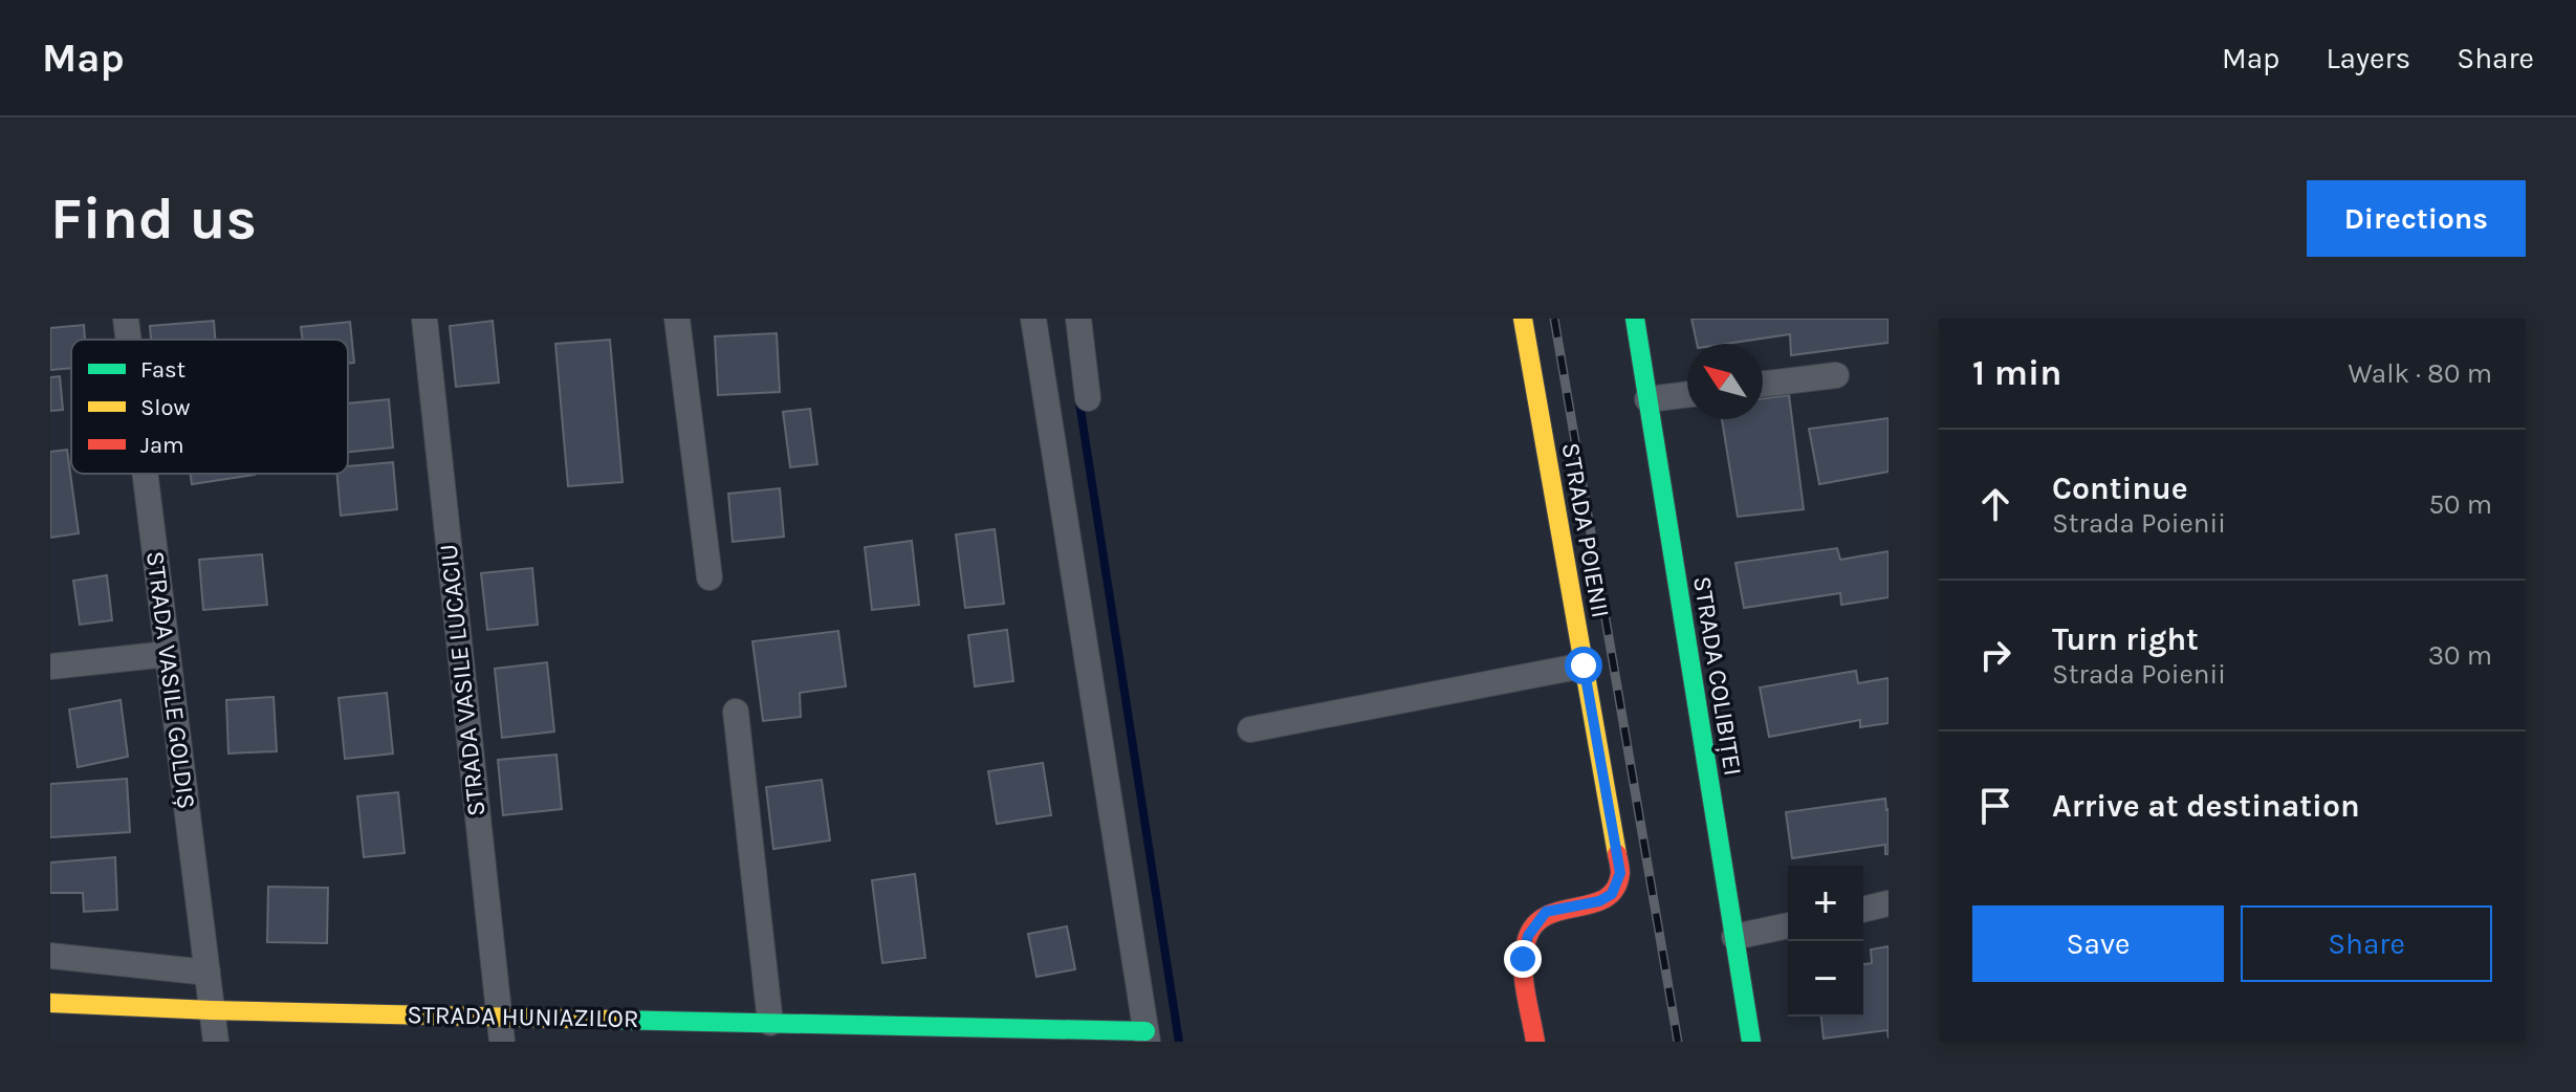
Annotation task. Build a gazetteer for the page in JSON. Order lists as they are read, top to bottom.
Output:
{
  "streets": {
    "street": [
      "STRADA POIENII",
      "STRADA COLIBIȚEI",
      "STRADA VASILE GOLDIȘ",
      "STRADA VASILE LUCACIU",
      "STRADA HUNIAZILOR"
    ]
  },
  "crossings": [
    ["STRADA VASILE GOLDIȘ", "STRADA HUNIAZILOR"],
    ["STRADA VASILE LUCACIU", "STRADA HUNIAZILOR"]
  ],
  "legend": ["Fast", "Slow", "Jam"],
  "north": "top left",
  "page": {
    "header": "Map",
    "nav": ["Map", "Layers", "Share"],
    "buttons": [
      "Directions",
      ["Save", "Share"]
    ],
    "title": "Find us",
    "heading": ["1 min", "Walk · 80 m"],
    "list": [
      ["Continue", "Strada Poienii", "50 m"],
      ["Turn right", "Strada Poienii", "30 m"],
      "Arrive at destination"
    ],
    "map_buttons": ["+", "−"]
  }
}
